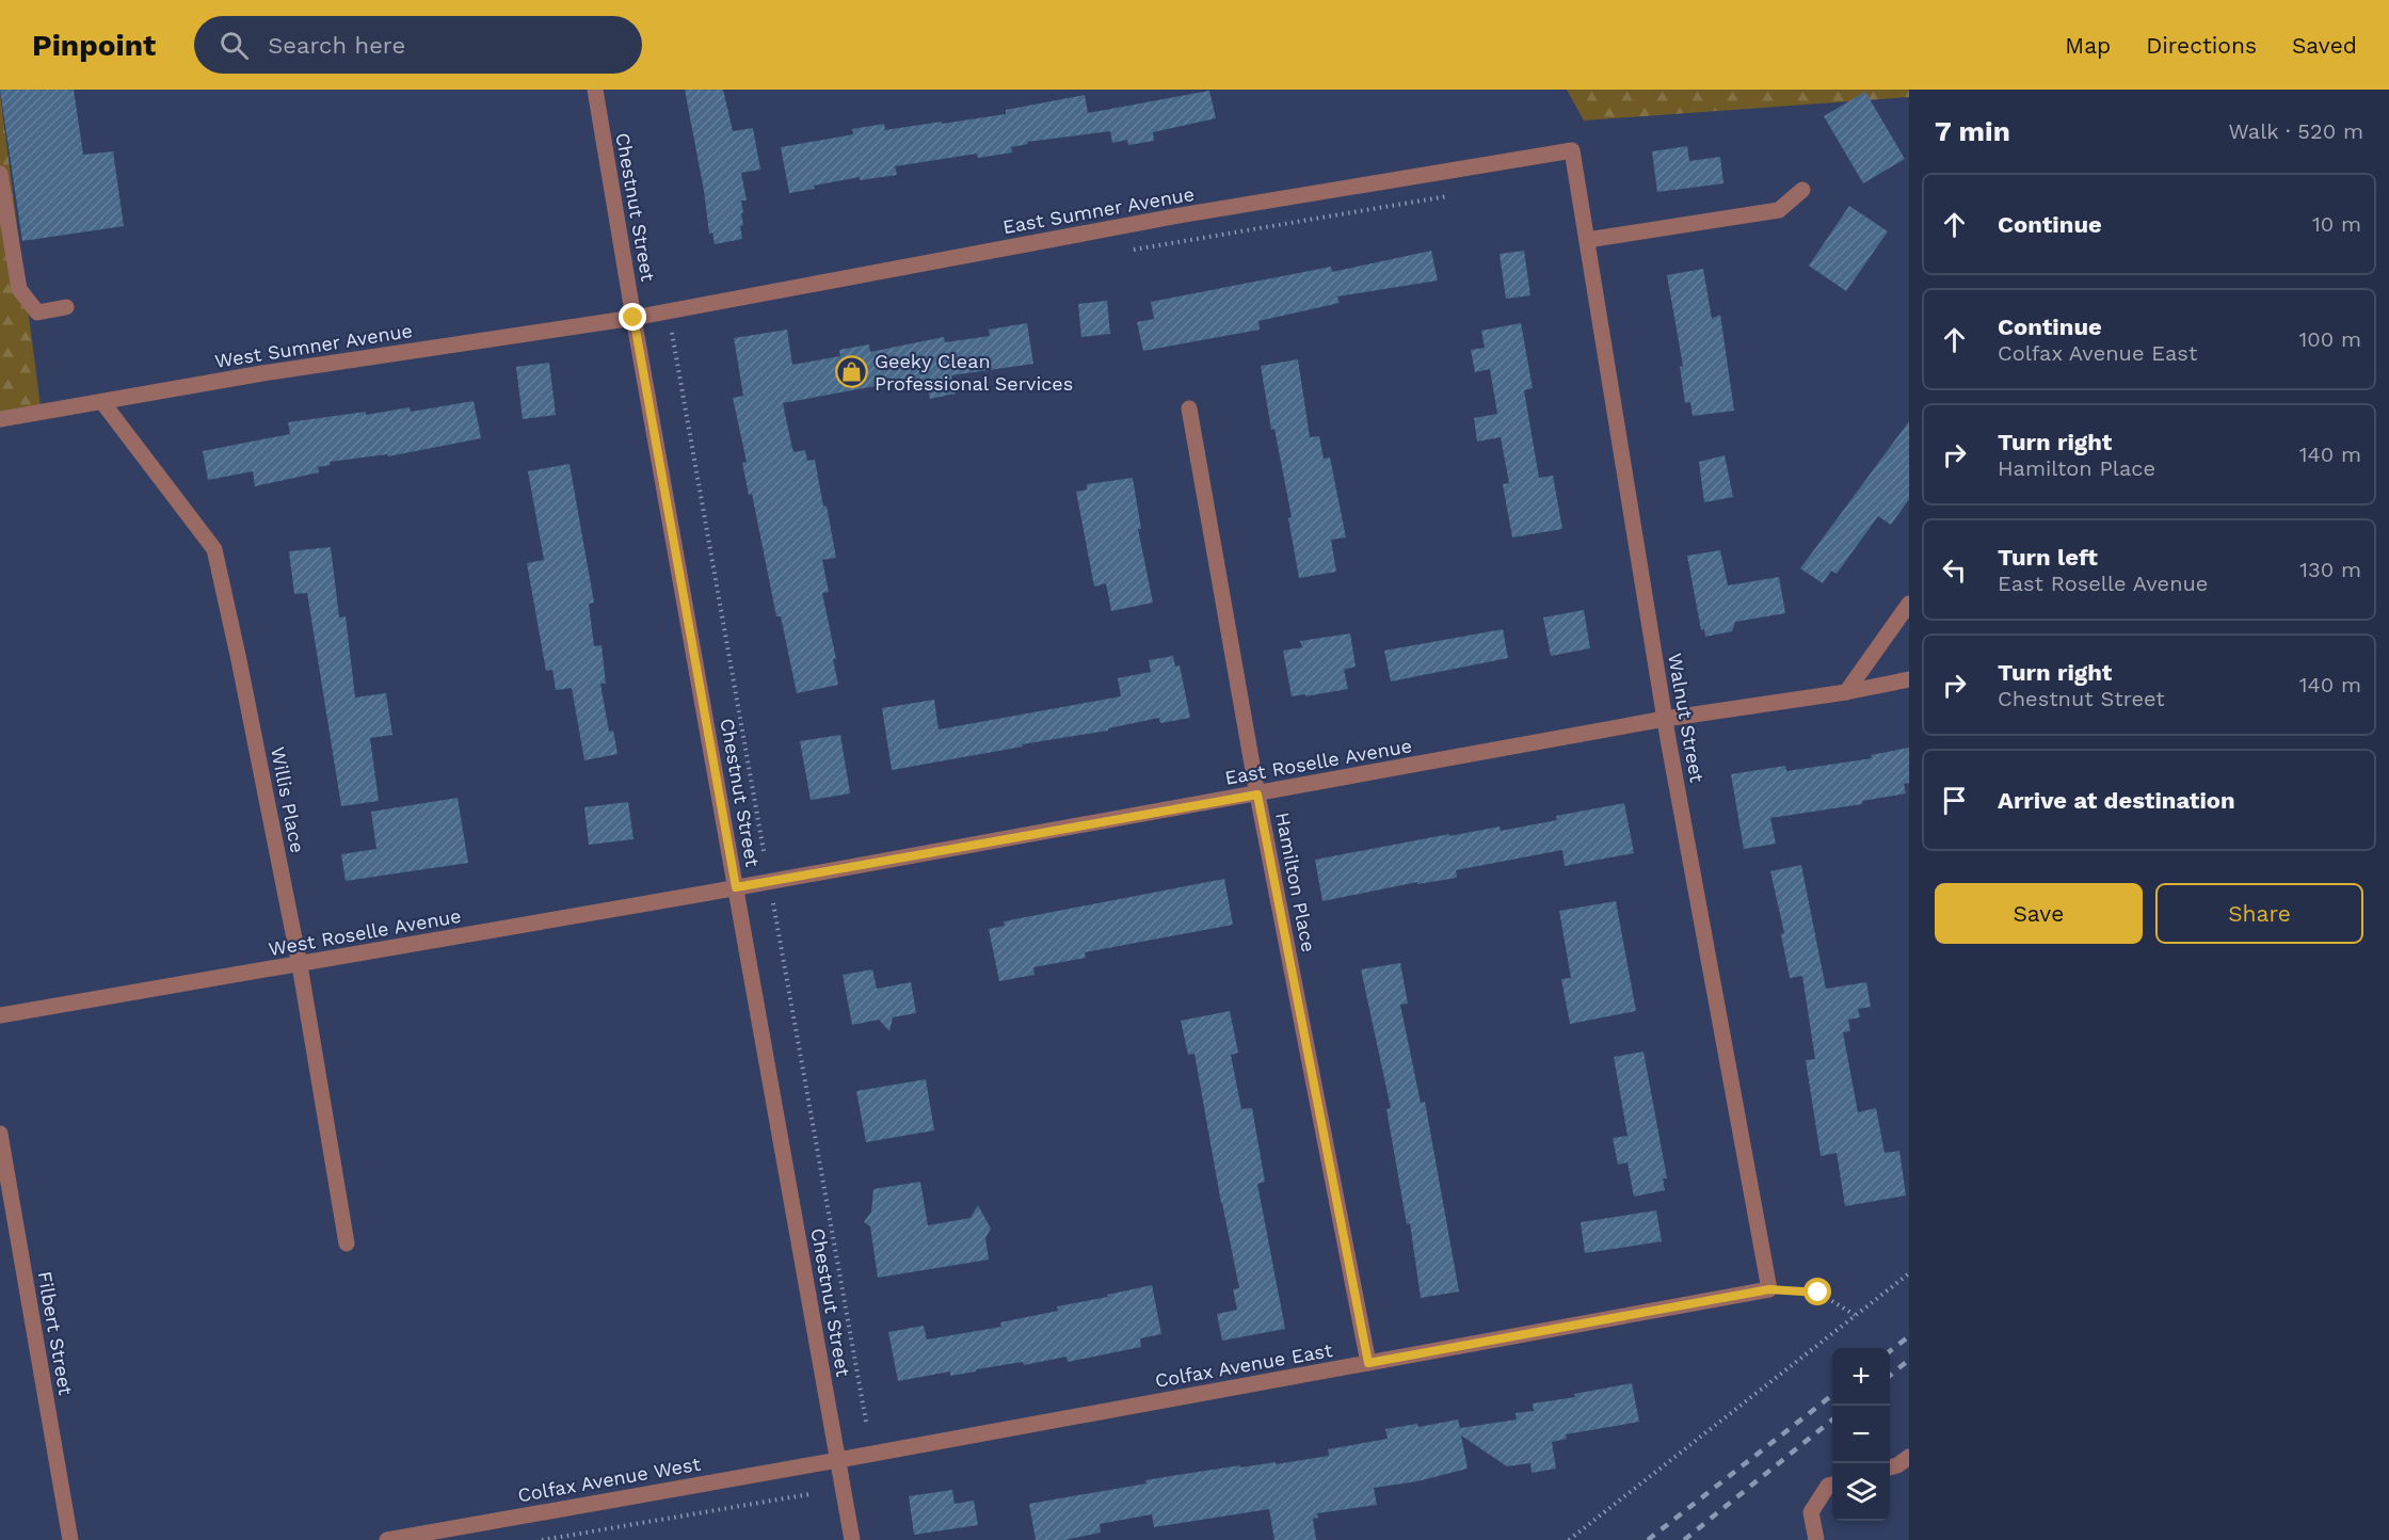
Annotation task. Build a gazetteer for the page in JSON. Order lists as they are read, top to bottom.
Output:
{
  "streets": {
    "street": [
      "Chestnut Street",
      "East Sumner Avenue",
      "West Sumner Avenue",
      "Walnut Street",
      "East Roselle Avenue",
      "Willis Place",
      "Hamilton Place",
      "West Roselle Avenue",
      "Filbert Street",
      "Colfax Avenue East",
      "Colfax Avenue West"
    ]
  },
  "crossings": [
    ["Chestnut Street", "East Sumner Avenue"],
    ["Chestnut Street", "West Sumner Avenue"],
    ["Chestnut Street", "East Roselle Avenue"],
    ["Chestnut Street", "West Roselle Avenue"],
    ["Chestnut Street", "Colfax Avenue East"],
    ["Chestnut Street", "Colfax Avenue West"],
    ["East Sumner Avenue", "West Sumner Avenue"],
    ["East Sumner Avenue", "Walnut Street"],
    ["West Sumner Avenue", "Willis Place"],
    ["Walnut Street", "East Roselle Avenue"],
    ["Walnut Street", "Colfax Avenue East"],
    ["East Roselle Avenue", "Hamilton Place"],
    ["East Roselle Avenue", "West Roselle Avenue"],
    ["Willis Place", "West Roselle Avenue"],
    ["Hamilton Place", "Colfax Avenue East"],
    ["Colfax Avenue East", "Colfax Avenue West"]
  ],
  "places": {
    "shop": ["Geeky Clean Professional Services"]
  },
  "page": {
    "header": "Pinpoint",
    "search": "Search here",
    "nav": ["Map", "Directions", "Saved"],
    "heading": ["7 min", "Walk · 520 m"],
    "list": [
      ["Continue", "10 m"],
      ["Continue", "Colfax Avenue East", "100 m"],
      ["Turn right", "Hamilton Place", "140 m"],
      ["Turn left", "East Roselle Avenue", "130 m"],
      ["Turn right", "Chestnut Street", "140 m"],
      "Arrive at destination"
    ],
    "buttons": ["Save", "Share"],
    "map_buttons": ["+", "−"]
  }
}
